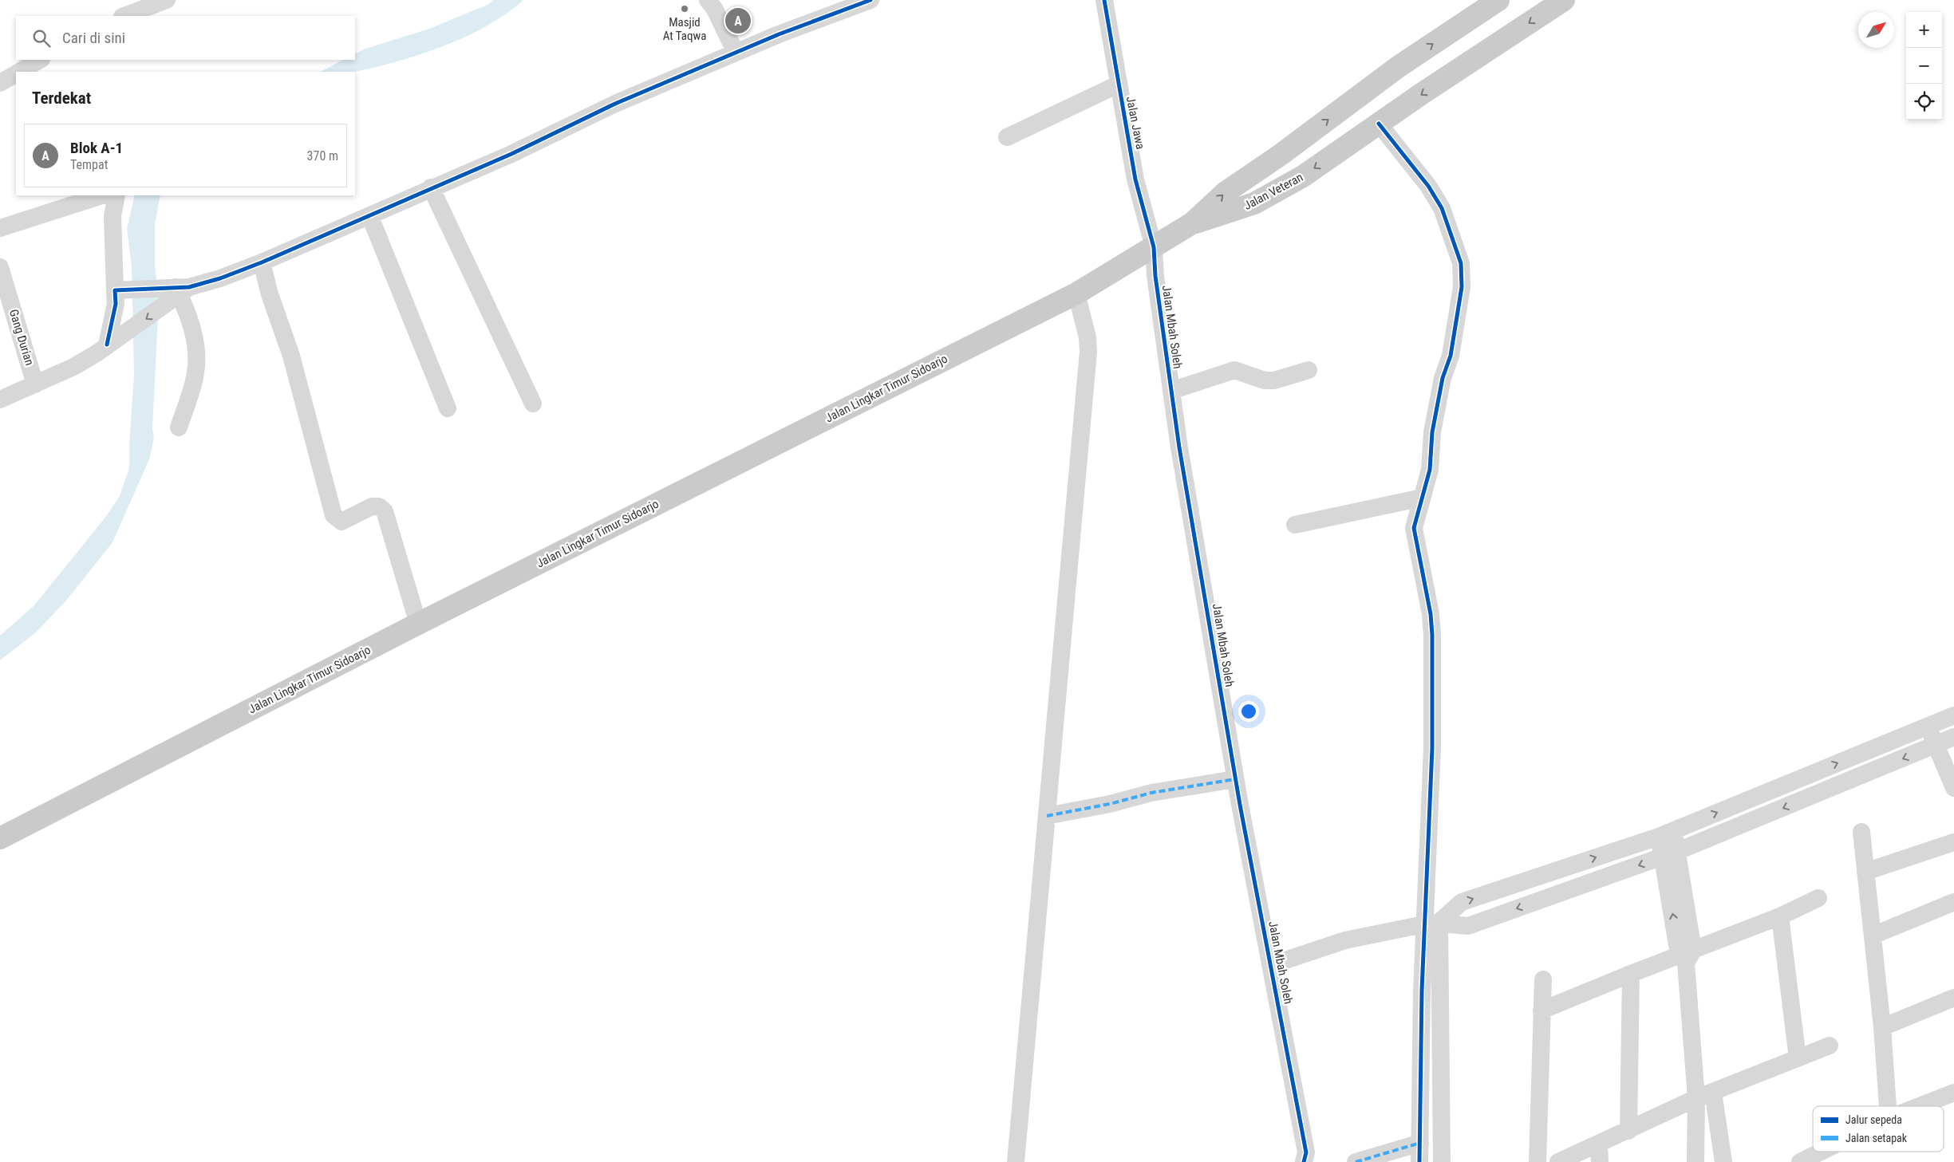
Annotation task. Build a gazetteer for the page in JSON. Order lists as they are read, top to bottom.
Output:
{
  "streets": {
    "main road": ["Jalan Veteran", "Jalan Lingkar Timur Sidoarjo"],
    "street": ["Jalan Jawa", "Jalan Mbah Soleh", "Gang Durian"]
  },
  "crossings": [
    ["Jalan Jawa", "Jalan Mbah Soleh"],
    ["Jalan Jawa", "Jalan Lingkar Timur Sidoarjo"],
    ["Jalan Veteran", "Jalan Lingkar Timur Sidoarjo"],
    ["Jalan Mbah Soleh", "Jalan Lingkar Timur Sidoarjo"]
  ],
  "places": ["Masjid At Taqwa"],
  "legend": ["Jalur sepeda", "Jalan setapak"],
  "north": "top right",
  "page": {
    "pins": "A",
    "map_buttons": ["+", "−"],
    "search": "Cari di sini",
    "heading": "Terdekat",
    "list": [
      {
        "mark": "A",
        "name": "Blok A-1",
        "note": "Tempat",
        "value": "370 m"
      }
    ]
  }
}
